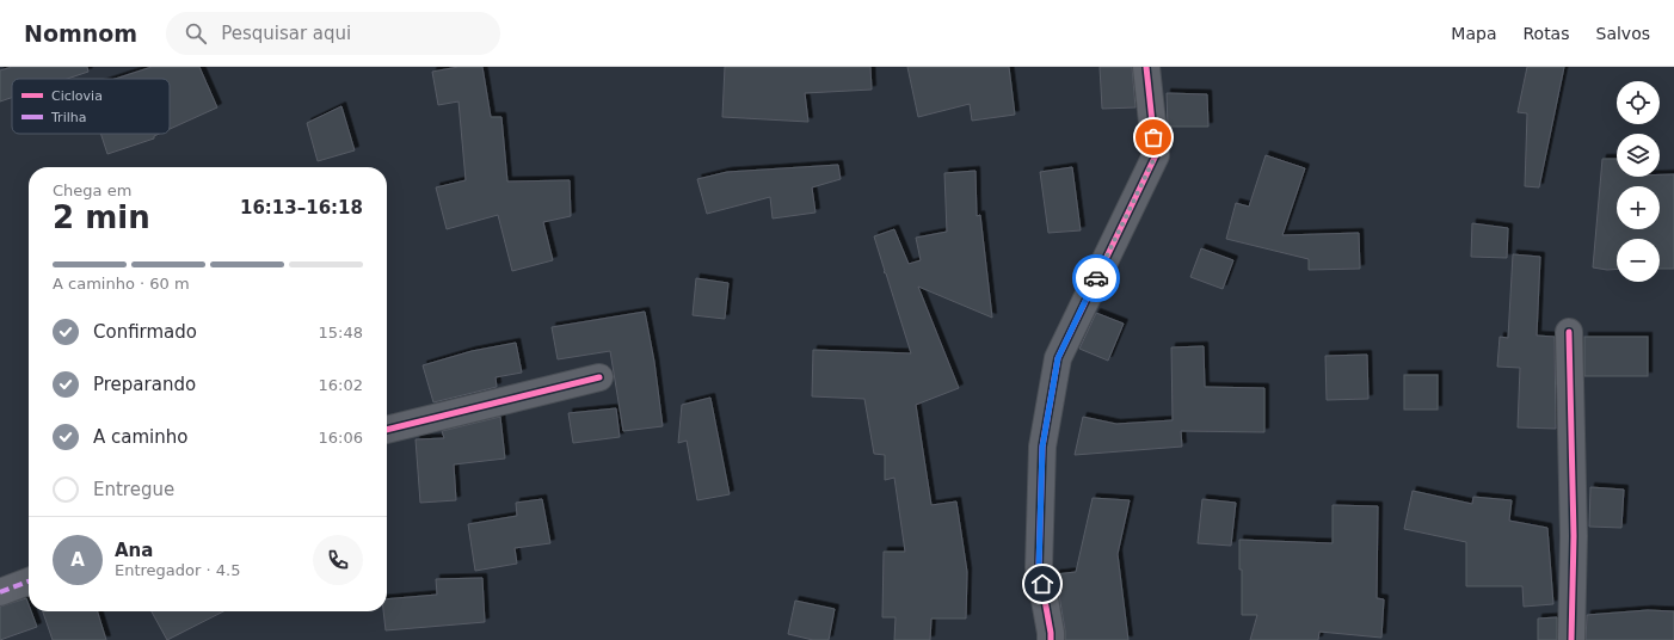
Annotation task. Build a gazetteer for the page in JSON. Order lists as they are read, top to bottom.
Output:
{
  "legend": ["Ciclovia", "Trilha"],
  "page": {
    "header": "Nomnom",
    "search": "Pesquisar aqui",
    "nav": ["Mapa", "Rotas", "Salvos"],
    "map_buttons": ["+", "−"],
    "heading": ["2 min", "Chega em", "16:13–16:18"],
    "panel": ["Ana", "Entregador · 4.5"],
    "bar": "A caminho · 60 m",
    "list": [
      ["Confirmado", "15:48"],
      ["Preparando", "16:02"],
      ["A caminho", "16:06"],
      "Entregue"
    ],
    "round": "A"
  }
}
